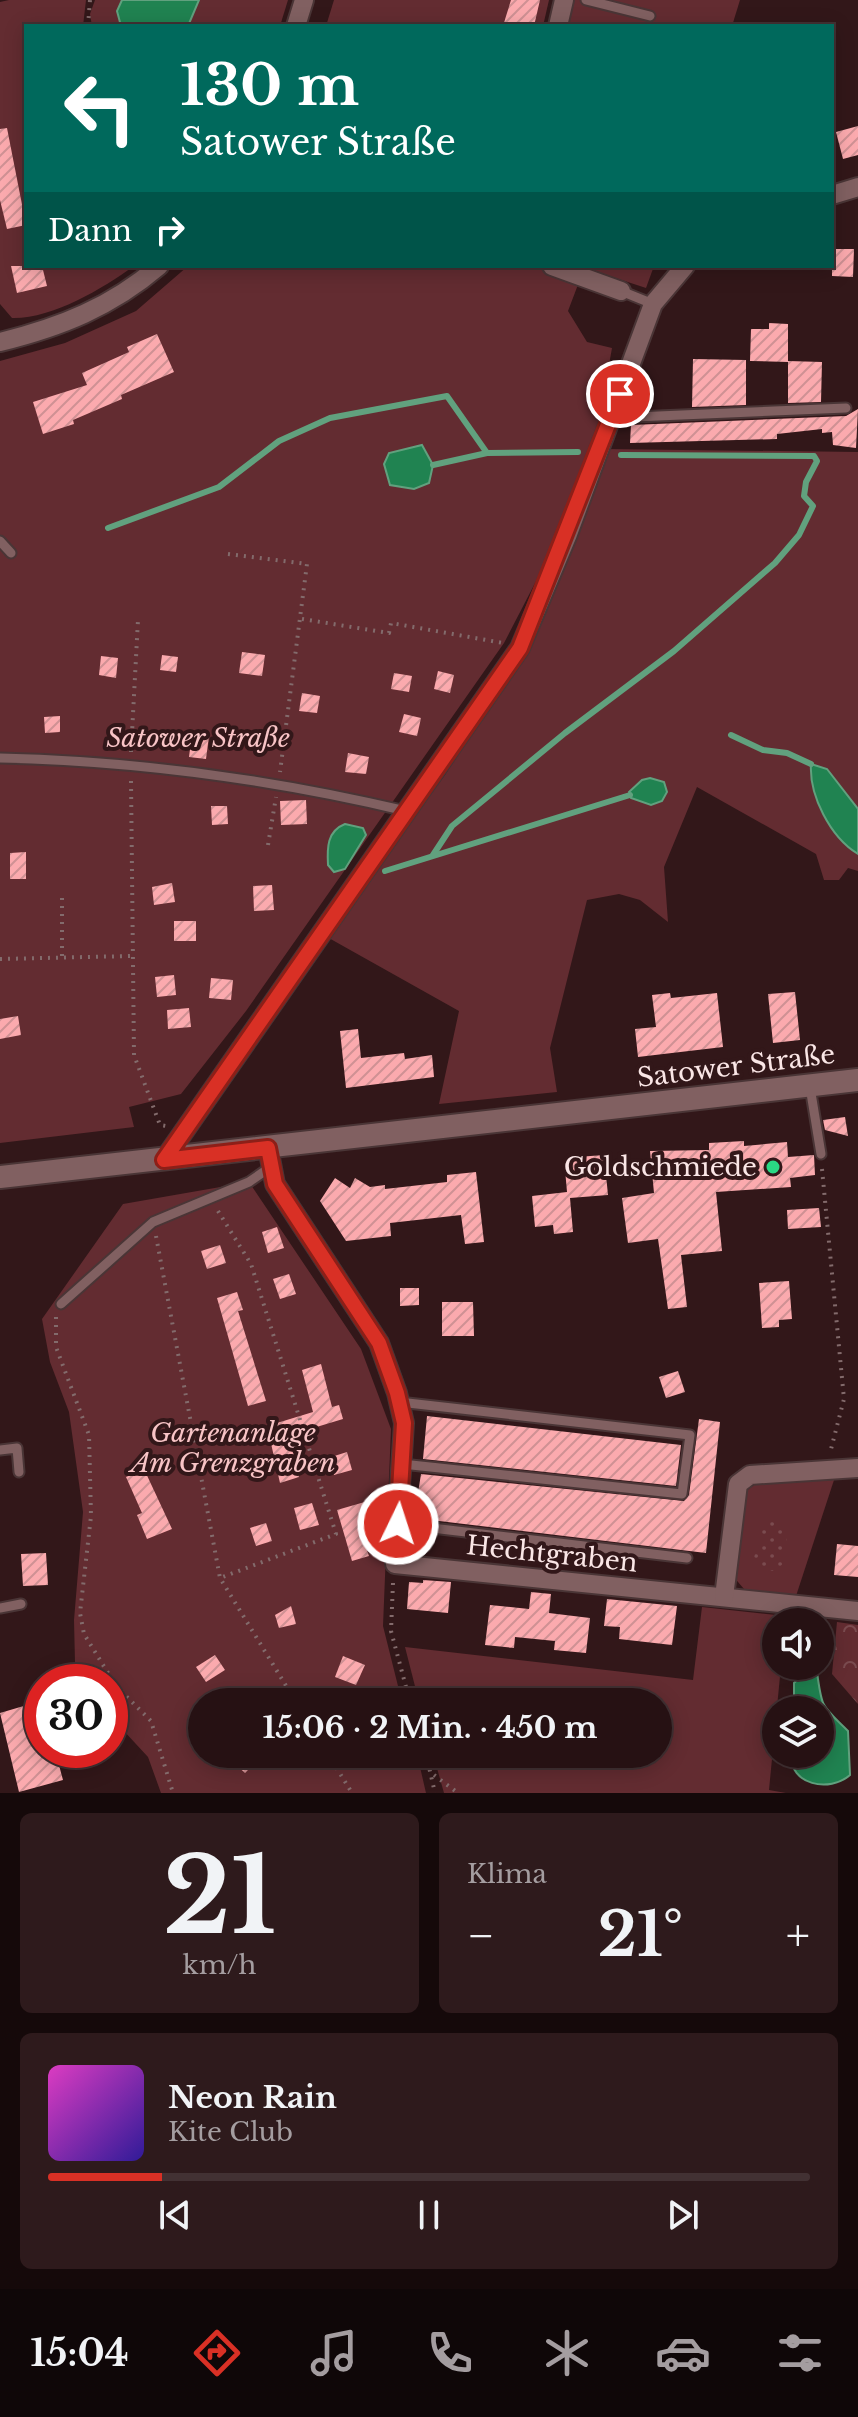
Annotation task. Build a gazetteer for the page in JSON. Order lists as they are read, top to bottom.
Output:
{
  "streets": {
    "main road": ["Satower Straße"],
    "street": ["Hechtgraben"]
  },
  "parks": ["Satower Straße", "Gartenanlage Am Grenzgraben"],
  "places": ["Goldschmiede"],
  "page": {
    "turn": ["130 m", "Satower Straße"],
    "then": "Dann",
    "limit": "30",
    "trip": "15:06 · 2 Min. · 450 m",
    "tile": [
      ["21", "km/h"],
      "Klima"
    ],
    "heat": ["−", "21°", "+"],
    "song": ["Neon Rain", "Kite Club"],
    "tabs": "15:04"
  }
}
